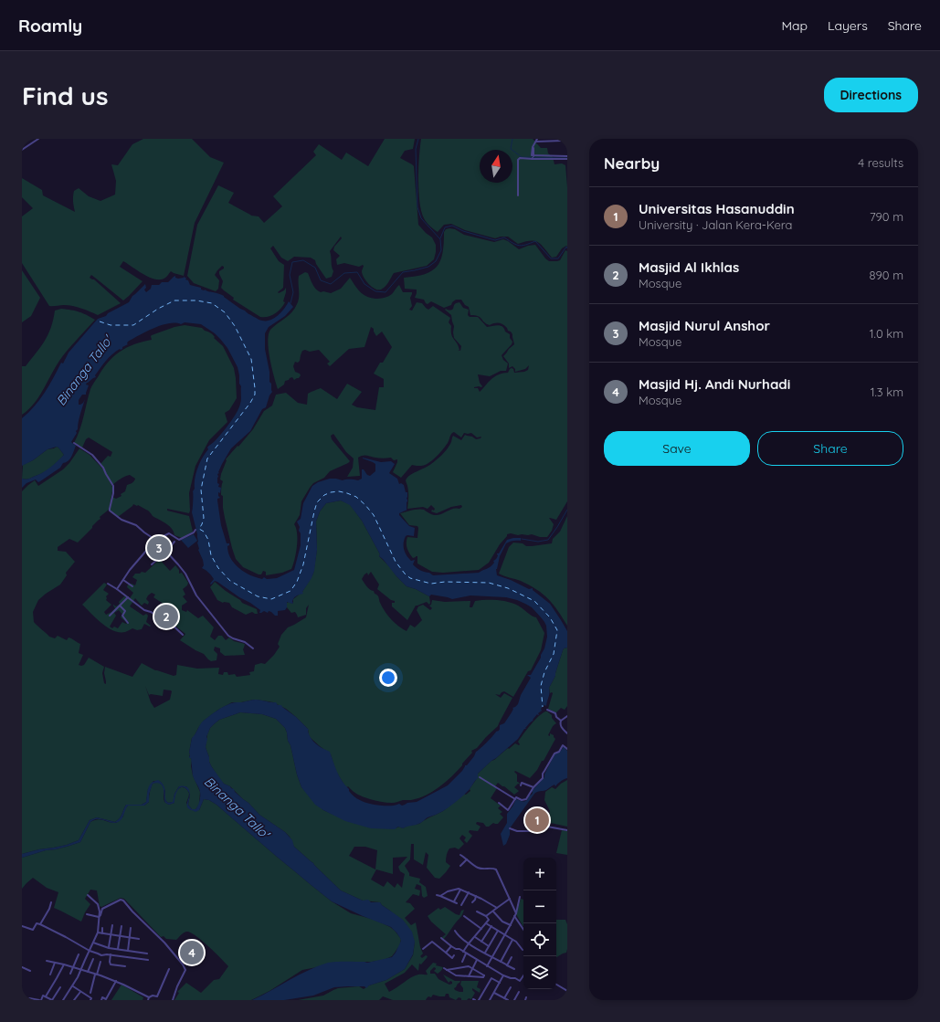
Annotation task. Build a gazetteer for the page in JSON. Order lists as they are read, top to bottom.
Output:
{
  "water": ["Binanga Tallo'"],
  "north": "top",
  "page": {
    "header": "Roamly",
    "nav": ["Map", "Layers", "Share"],
    "buttons": [
      "Directions",
      ["Save", "Share"]
    ],
    "title": "Find us",
    "heading": ["Nearby", "4 results"],
    "list": [
      {
        "mark": "1",
        "name": "Universitas Hasanuddin",
        "note": "University · Jalan Kera-Kera",
        "value": "790 m"
      },
      {
        "mark": "2",
        "name": "Masjid Al Ikhlas",
        "note": "Mosque",
        "value": "890 m"
      },
      {
        "mark": "3",
        "name": "Masjid Nurul Anshor",
        "note": "Mosque",
        "value": "1.0 km"
      },
      {
        "mark": "4",
        "name": "Masjid Hj. Andi Nurhadi",
        "note": "Mosque",
        "value": "1.3 km"
      }
    ],
    "pins": [
      "3",
      "2",
      "1",
      "4"
    ],
    "map_buttons": ["+", "−"]
  }
}
